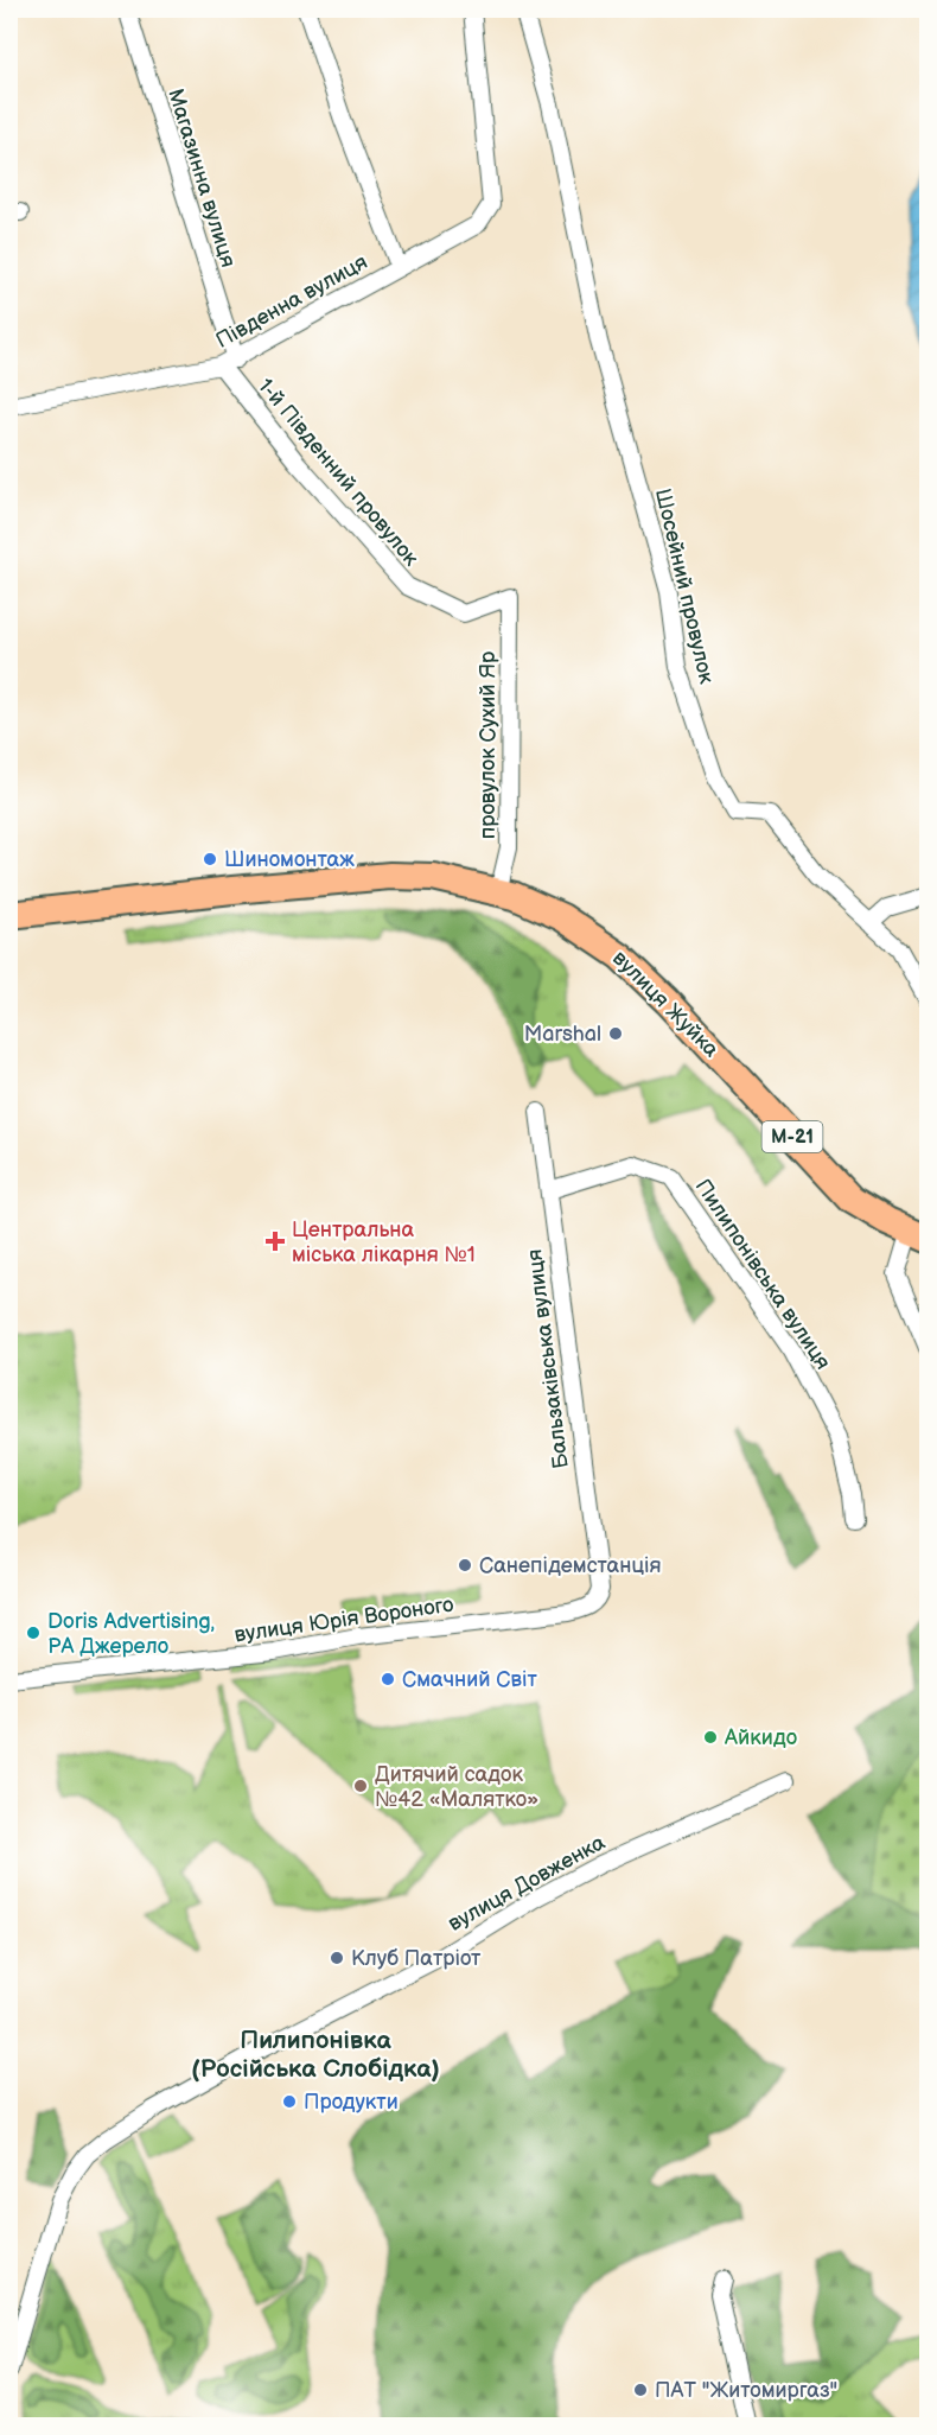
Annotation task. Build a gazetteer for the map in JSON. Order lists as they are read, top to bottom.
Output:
{
  "streets": {
    "highway": ["вулиця Жуйка", "М-21"],
    "street": [
      "Магазинна вулиця",
      "Південна вулиця",
      "1-й Південний провулок",
      "Шосейний провулок",
      "провулок Сухий Яр",
      "Пилипонівська вулиця",
      "Бальзаківська вулиця",
      "вулиця Юрія Вороного",
      "вулиця Довженка"
    ]
  },
  "crossings": [
    ["Магазинна вулиця", "Південна вулиця"],
    ["Магазинна вулиця", "1-й Південний провулок"],
    ["Південна вулиця", "1-й Південний провулок"],
    ["1-й Південний провулок", "провулок Сухий Яр"],
    ["провулок Сухий Яр", "вулиця Жуйка"],
    ["Пилипонівська вулиця", "Бальзаківська вулиця"],
    ["Бальзаківська вулиця", "вулиця Юрія Вороного"]
  ],
  "districts": ["Пилипонівка (Російська Слобідка)"],
  "places": {
    "other": [
      "Шиномонтаж",
      "Marshal",
      "Санепідемстанція",
      "Doris Advertising, РА Джерело",
      "Смачний Світ",
      "Айкидо",
      "Дитячий садок №42 «Малятко»",
      "Клуб Патріот",
      "Продукти",
      "ПАТ \"Житомиргаз\""
    ],
    "health": ["Центральна міська лікарня №1"]
  }
}
